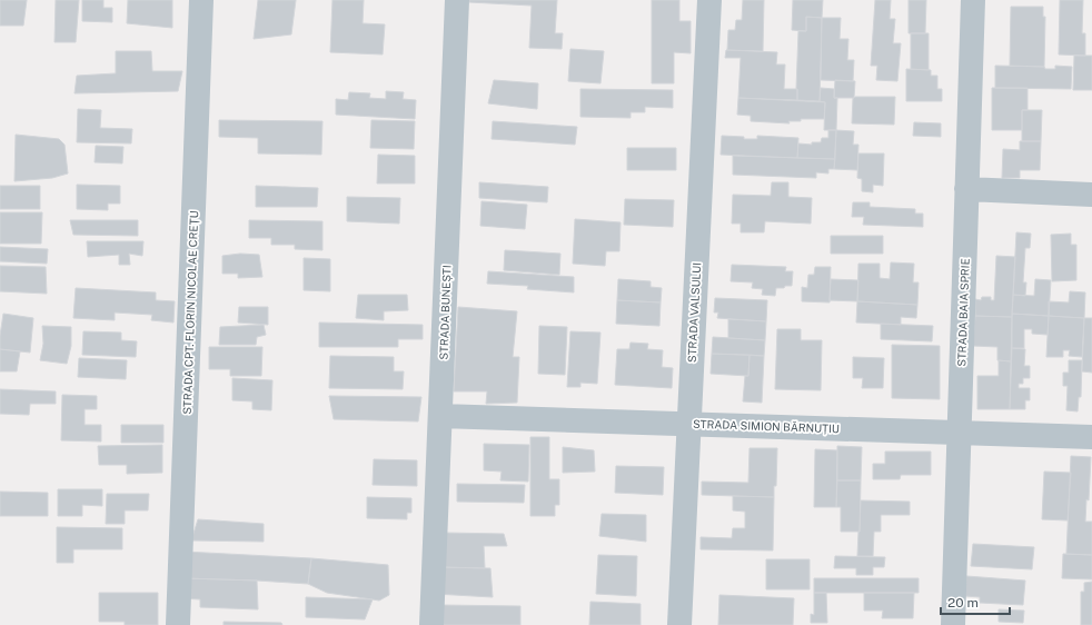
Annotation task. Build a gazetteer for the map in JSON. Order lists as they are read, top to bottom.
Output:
{
  "streets": {
    "street": [
      "STRADA CPT. FLORIN NICOLAE CREȚU",
      "STRADA BUNEȘTI",
      "STRADA VALSULUI",
      "STRADA BAIA SPRIE",
      "STRADA SIMION BĂRNUȚIU"
    ]
  },
  "crossings": [
    ["STRADA BUNEȘTI", "STRADA SIMION BĂRNUȚIU"],
    ["STRADA VALSULUI", "STRADA SIMION BĂRNUȚIU"],
    ["STRADA BAIA SPRIE", "STRADA SIMION BĂRNUȚIU"]
  ],
  "scale_bar": "20 m"
}
